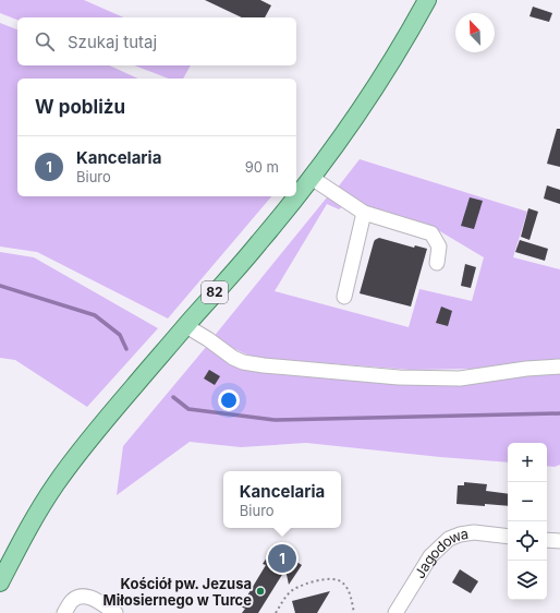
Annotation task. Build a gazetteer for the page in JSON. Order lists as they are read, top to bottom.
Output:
{
  "streets": {
    "main road": ["82"],
    "street": ["Jagodowa"]
  },
  "places": ["Kościół pw. Jezusa Miłosiernego w Turce"],
  "north": "top left",
  "page": {
    "search": "Szukaj tutaj",
    "heading": "W pobliżu",
    "list": [
      {
        "mark": "1",
        "name": "Kancelaria",
        "note": "Biuro",
        "value": "90 m"
      }
    ],
    "map_buttons": ["+", "−"],
    "popup": ["Kancelaria", "Biuro"],
    "pins": "1"
  }
}
